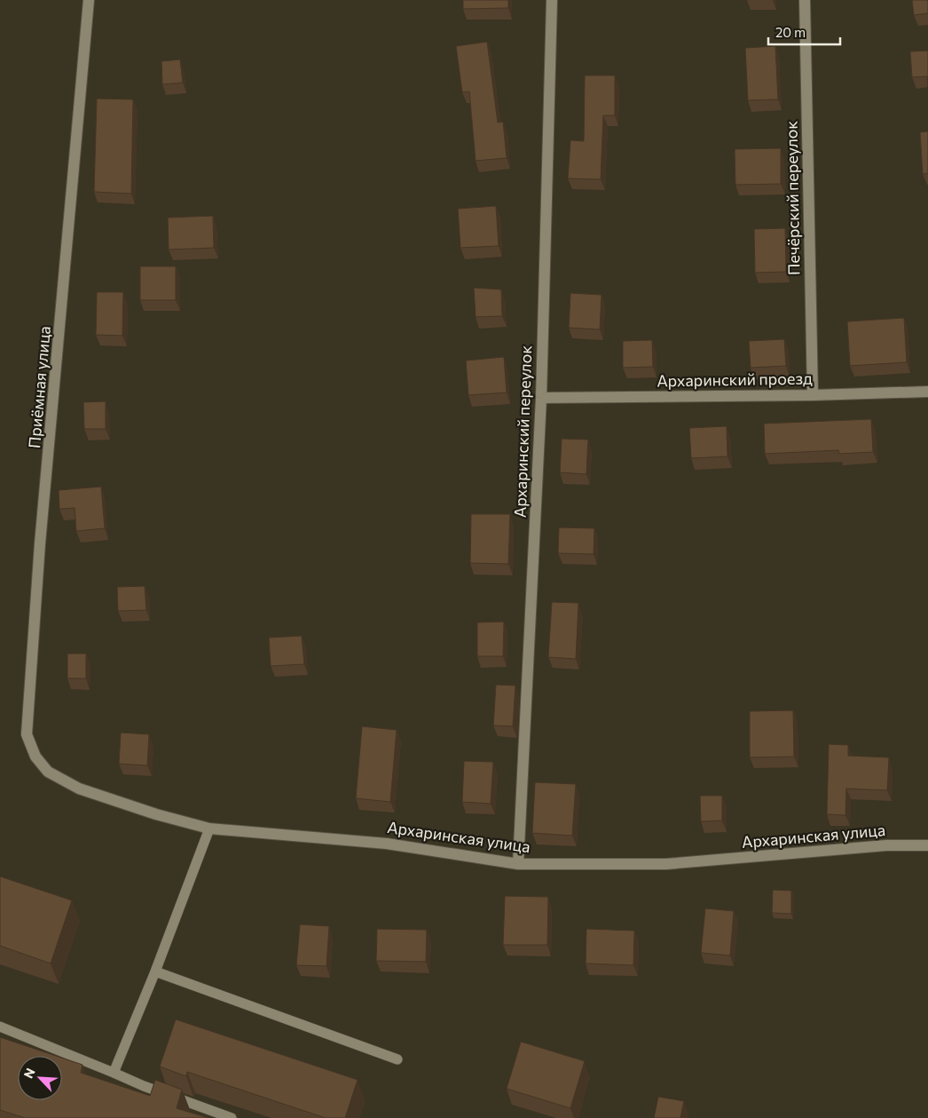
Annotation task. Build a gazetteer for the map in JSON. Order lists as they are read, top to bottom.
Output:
{
  "streets": {
    "street": [
      "Печёрский переулок",
      "Архаринский проезд",
      "Приёмная улица",
      "Архаринский переулок",
      "Архаринская улица"
    ]
  },
  "crossings": [
    ["Печёрский переулок", "Архаринский проезд"],
    ["Архаринский проезд", "Архаринский переулок"],
    ["Приёмная улица", "Архаринская улица"],
    ["Архаринский переулок", "Архаринская улица"]
  ],
  "scale_bar": "20 m",
  "north": "top left"
}
